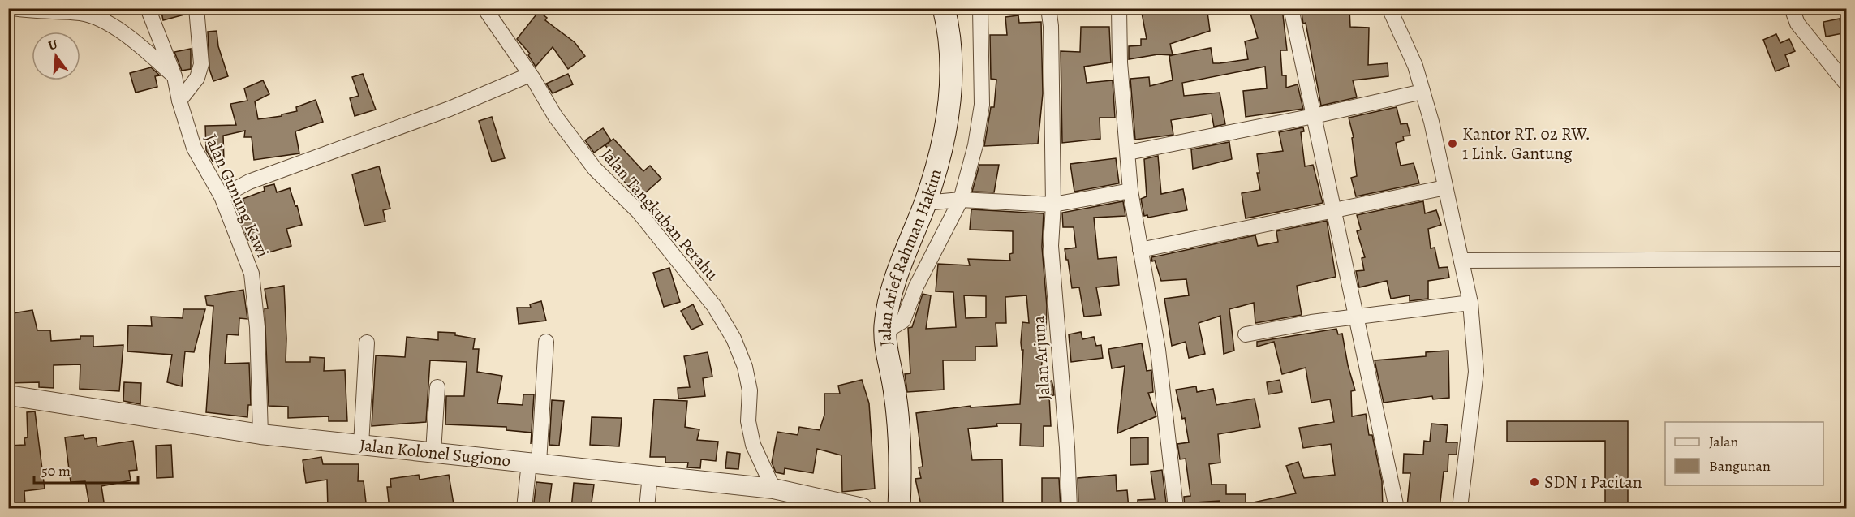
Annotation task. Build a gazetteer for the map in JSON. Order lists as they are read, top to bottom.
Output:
{
  "streets": {
    "main road": ["Jalan Arief Rahman Hakim"],
    "street": [
      "Jalan Gunung Kawi",
      "Jalan Tangkuban Perahu",
      "Jalan Arjuna",
      "Jalan Kolonel Sugiono"
    ]
  },
  "crossings": [
    ["Jalan Gunung Kawi", "Jalan Kolonel Sugiono"],
    ["Jalan Tangkuban Perahu", "Jalan Kolonel Sugiono"]
  ],
  "places": ["Kantor RT. 02 RW. 1 Link. Gantung", "SDN 1 Pacitan"],
  "legend": ["Jalan", "Bangunan"],
  "scale_bar": "50 m",
  "north": "top"
}
